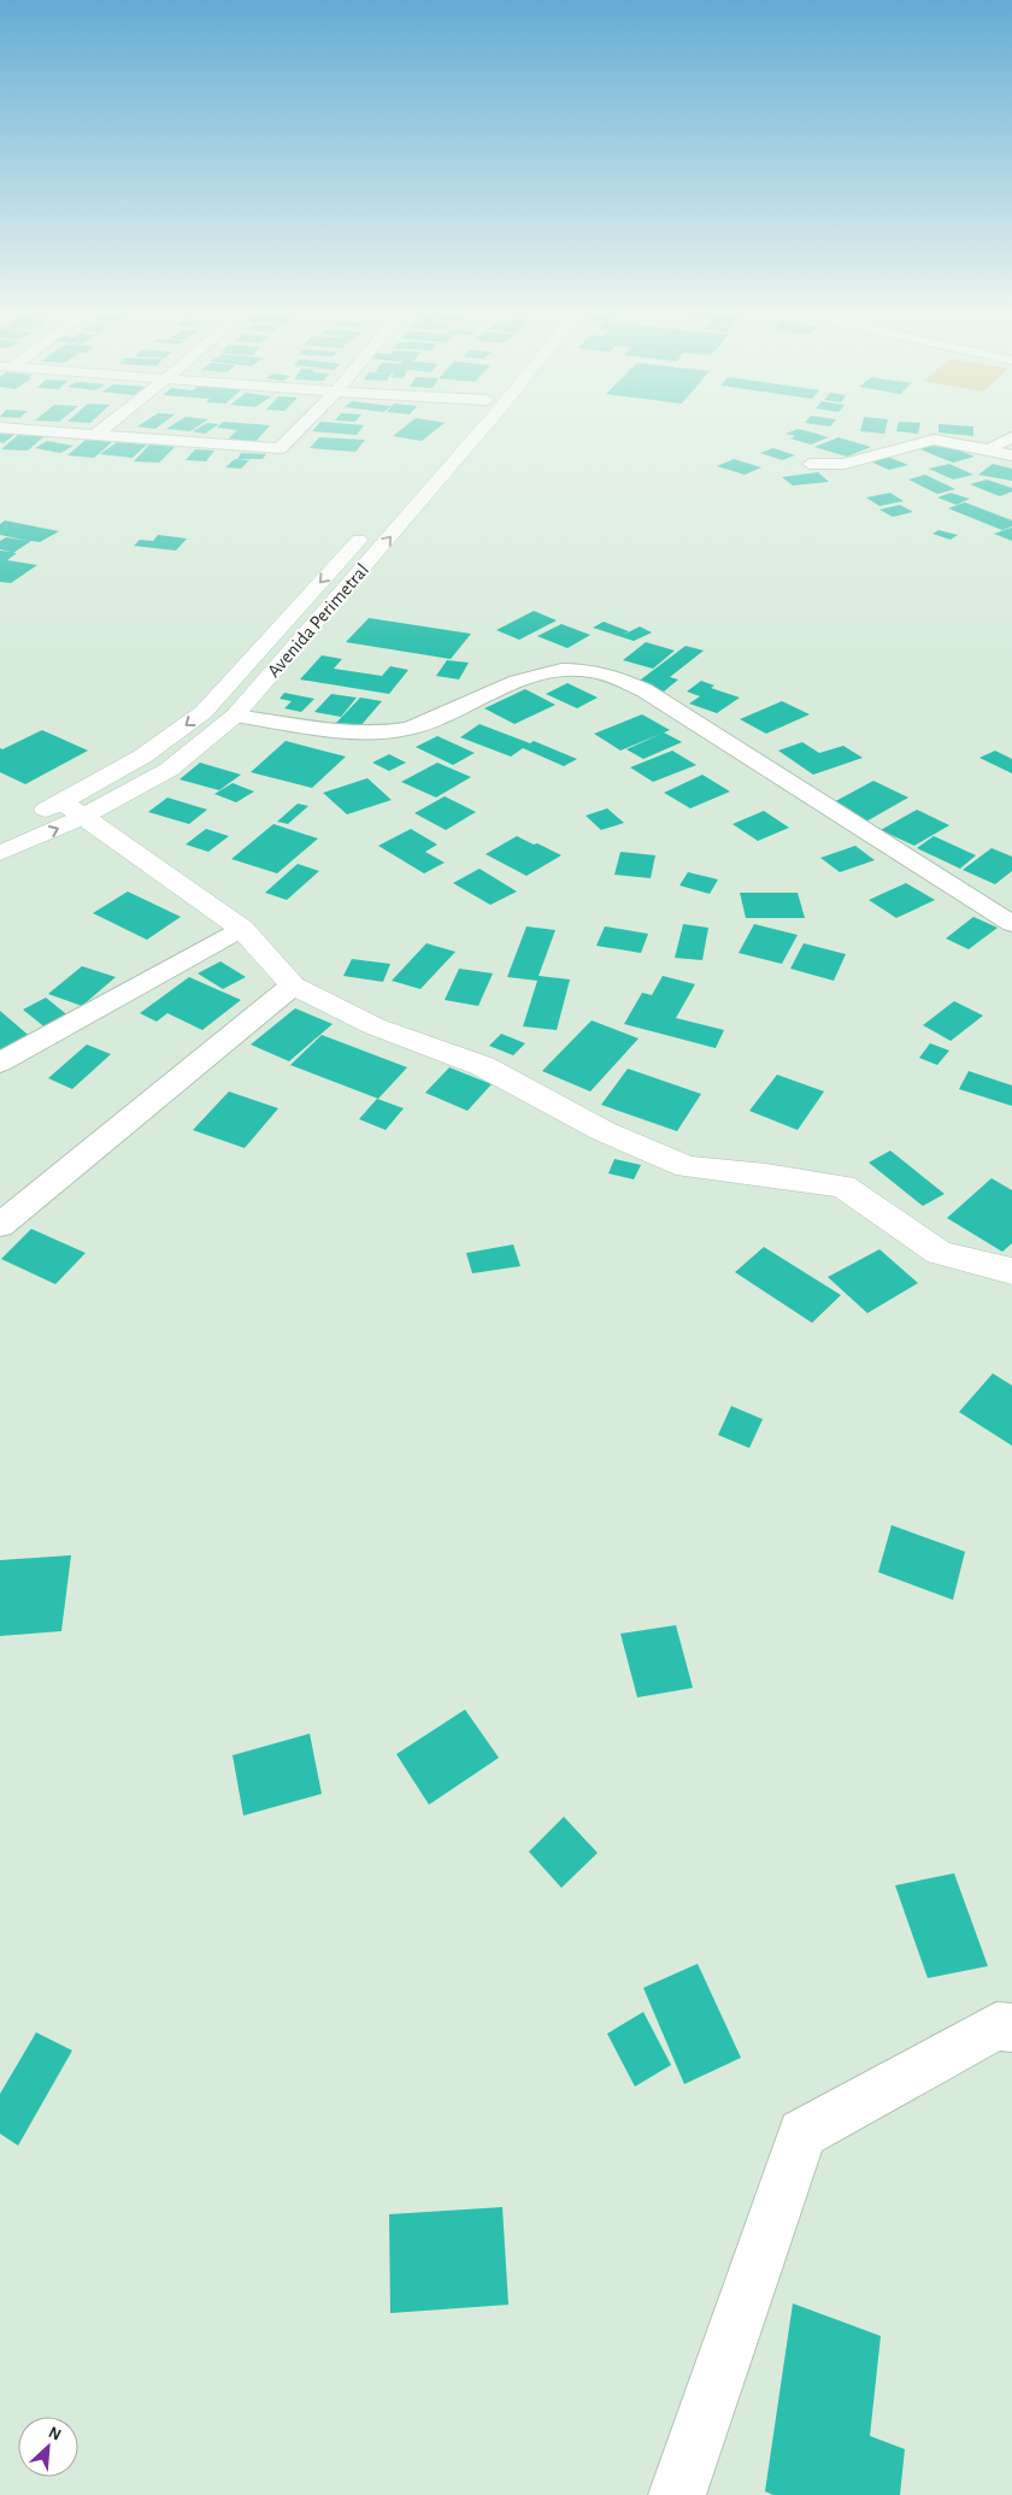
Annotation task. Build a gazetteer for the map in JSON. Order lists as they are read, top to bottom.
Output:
{
  "streets": {
    "main road": ["Avenida Perimetral"]
  },
  "north": "top right"
}
